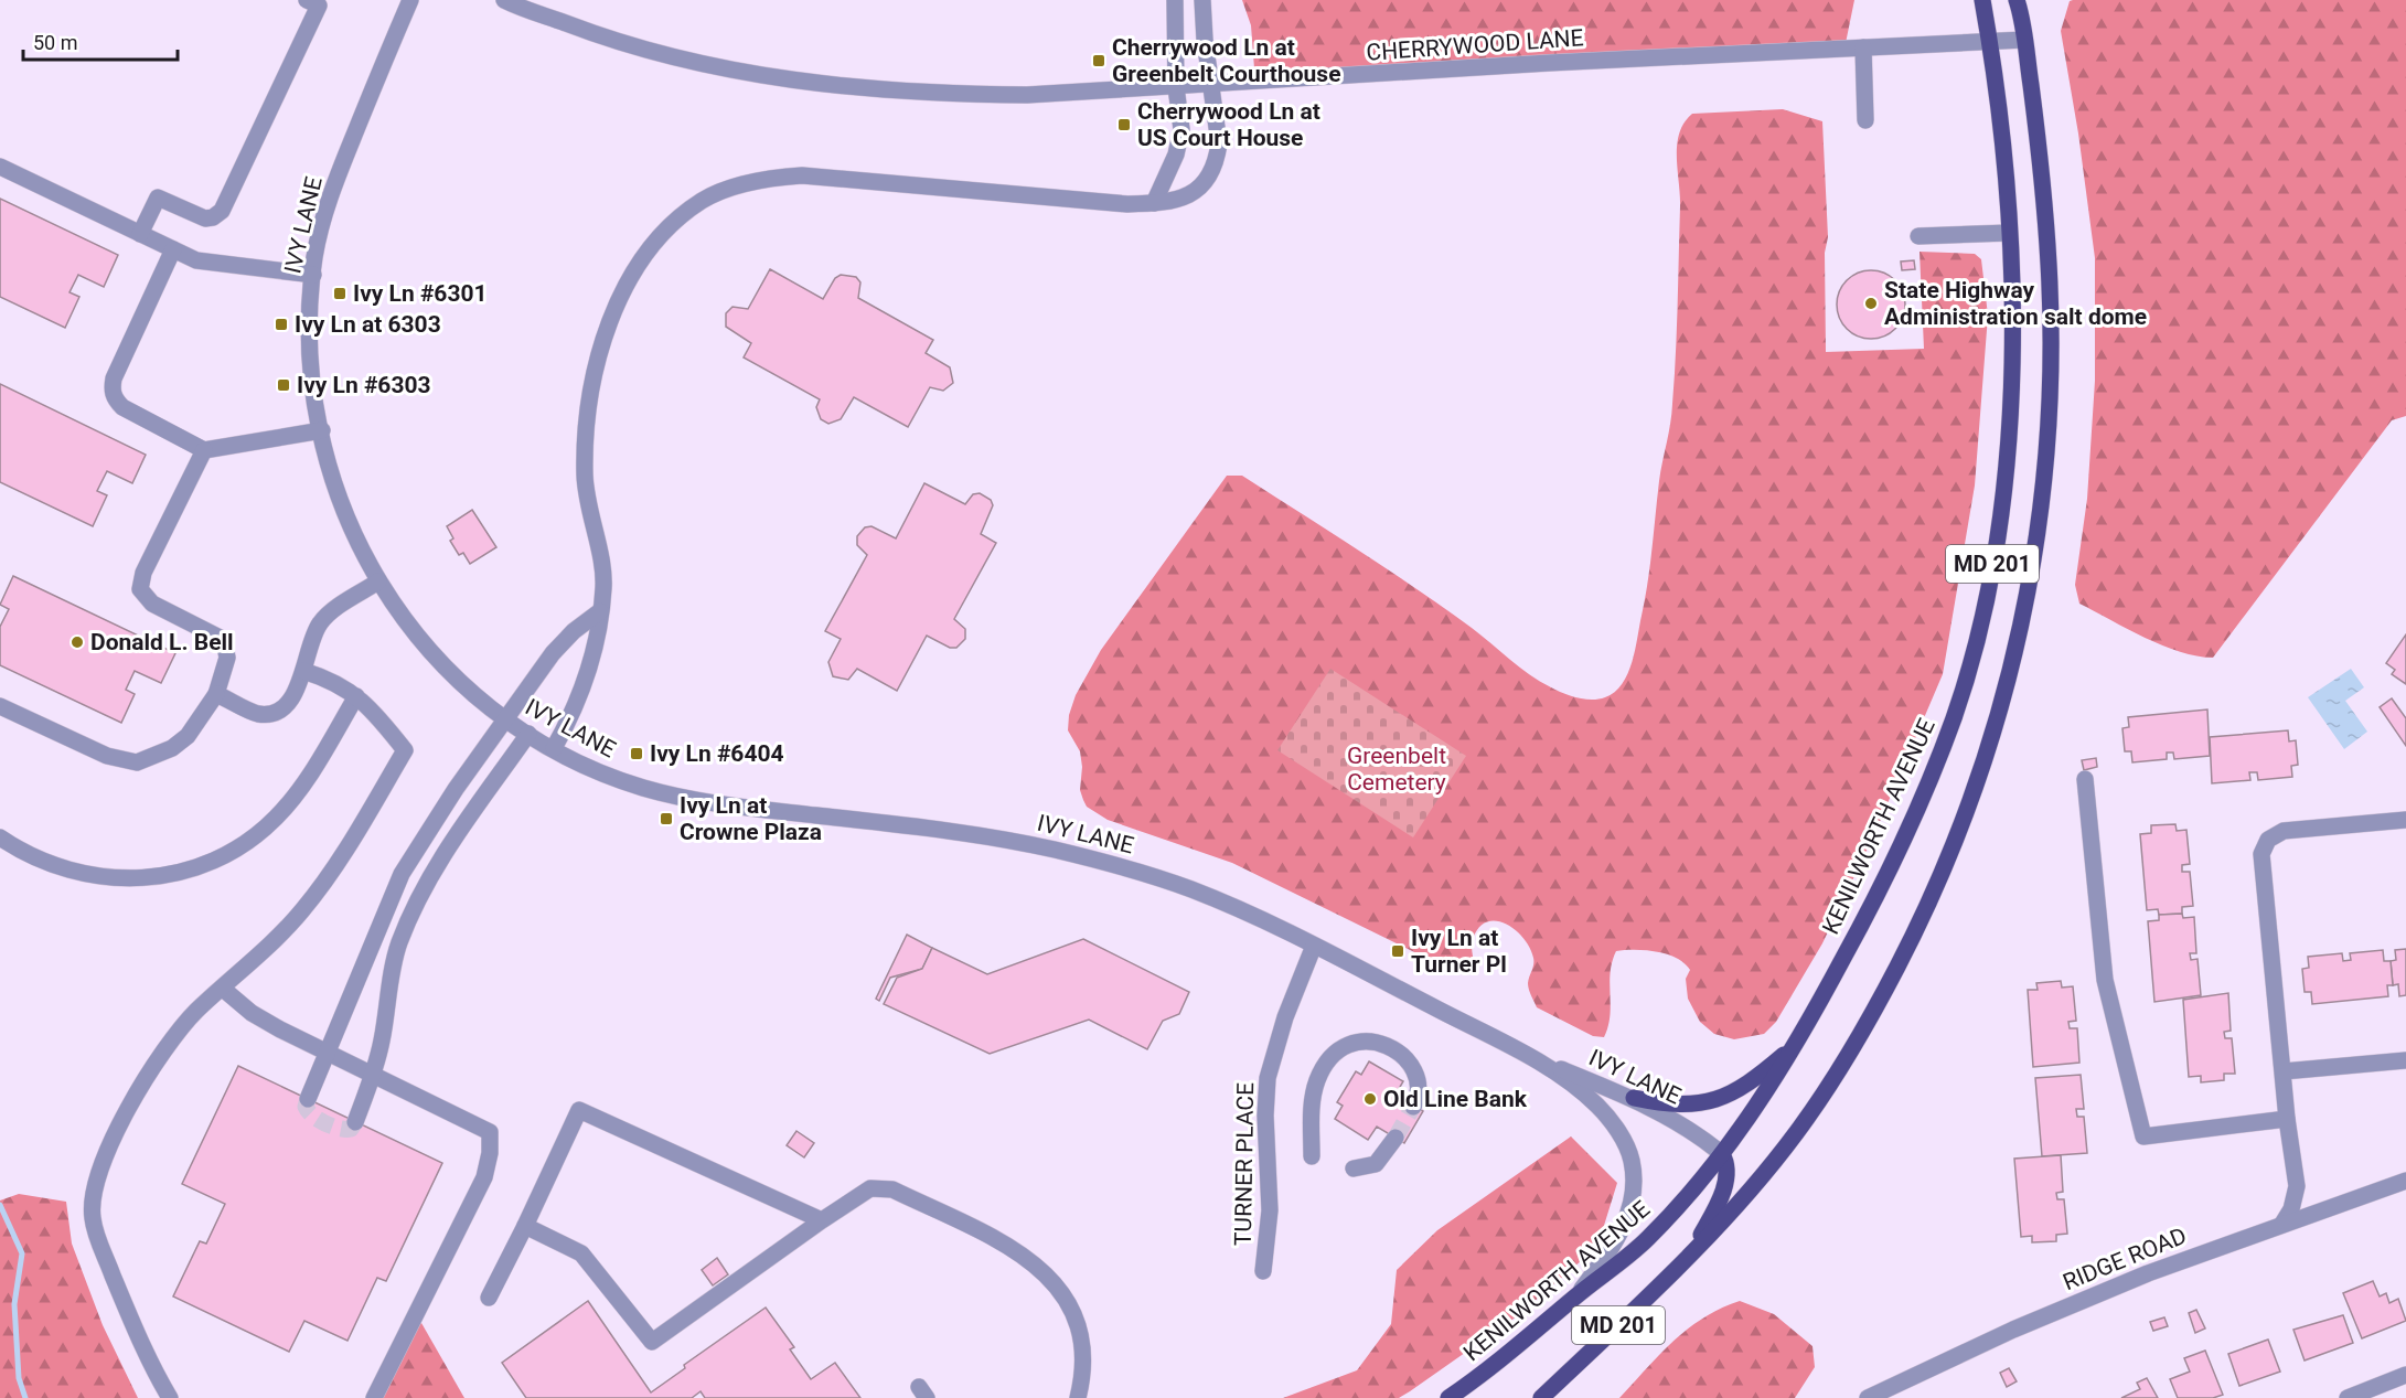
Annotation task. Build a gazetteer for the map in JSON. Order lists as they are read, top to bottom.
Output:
{
  "streets": {
    "main road": ["MD 201", "KENILWORTH AVENUE"],
    "street": [
      "CHERRYWOOD LANE",
      "IVY LANE",
      "TURNER PLACE",
      "RIDGE ROAD"
    ]
  },
  "crossings": [
    ["CHERRYWOOD LANE", "MD 201"],
    ["CHERRYWOOD LANE", "KENILWORTH AVENUE"],
    ["IVY LANE", "KENILWORTH AVENUE"],
    ["IVY LANE", "TURNER PLACE"],
    ["MD 201", "KENILWORTH AVENUE"]
  ],
  "parks": ["Greenbelt Cemetery"],
  "places": {
    "transit": [
      "Cherrywood Ln at Greenbelt Courthouse",
      "Cherrywood Ln at US Court House",
      "Ivy Ln #6301",
      "Ivy Ln at 6303",
      "Ivy Ln #6303",
      "Ivy Ln #6404",
      "Ivy Ln at Crowne Plaza",
      "Ivy Ln at Turner Pl"
    ],
    "other": ["State Highway Administration salt dome", "Donald L. Bell", "Old Line Bank"]
  },
  "scale_bar": "50 m"
}
